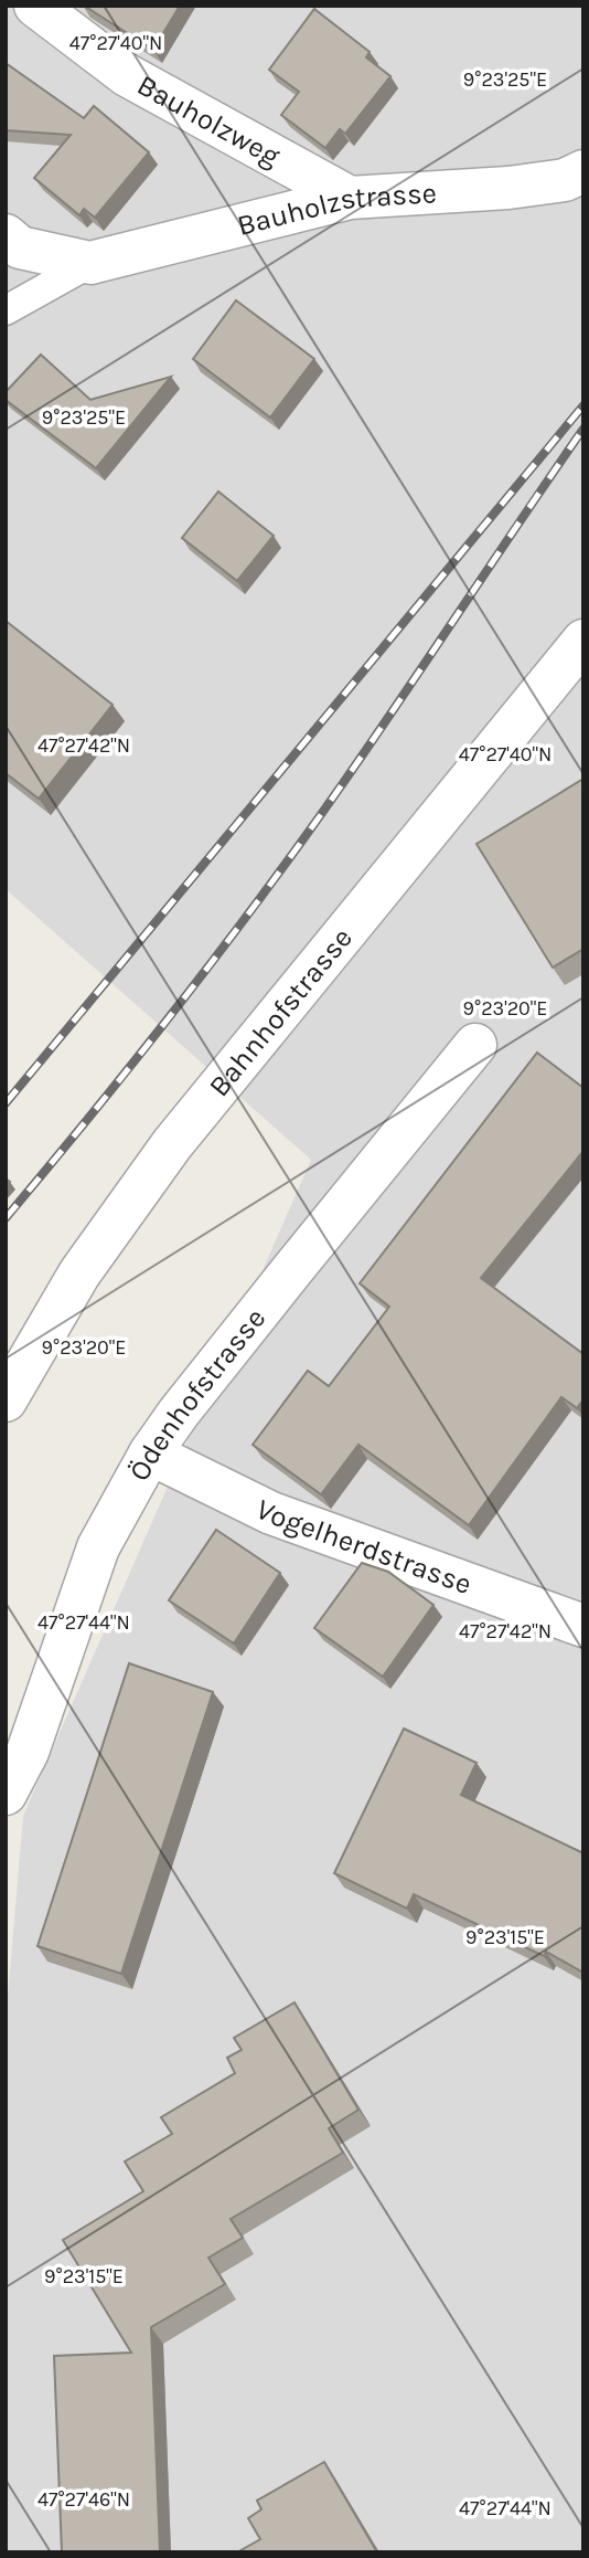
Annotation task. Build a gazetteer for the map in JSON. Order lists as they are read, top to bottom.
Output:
{
  "streets": {
    "street": [
      "Bauholzweg",
      "Bauholzstrasse",
      "Bahnhofstrasse",
      "Ödenhofstrasse",
      "Vogelherdstrasse"
    ]
  },
  "crossings": [
    ["Bauholzweg", "Bauholzstrasse"],
    ["Ödenhofstrasse", "Vogelherdstrasse"]
  ],
  "coordinates": [
    "47°27'40\"N",
    "9°23'25\"E",
    "47°27'42\"N",
    "9°23'20\"E",
    "47°27'44\"N",
    "9°23'15\"E",
    "47°27'46\"N"
  ]
}
